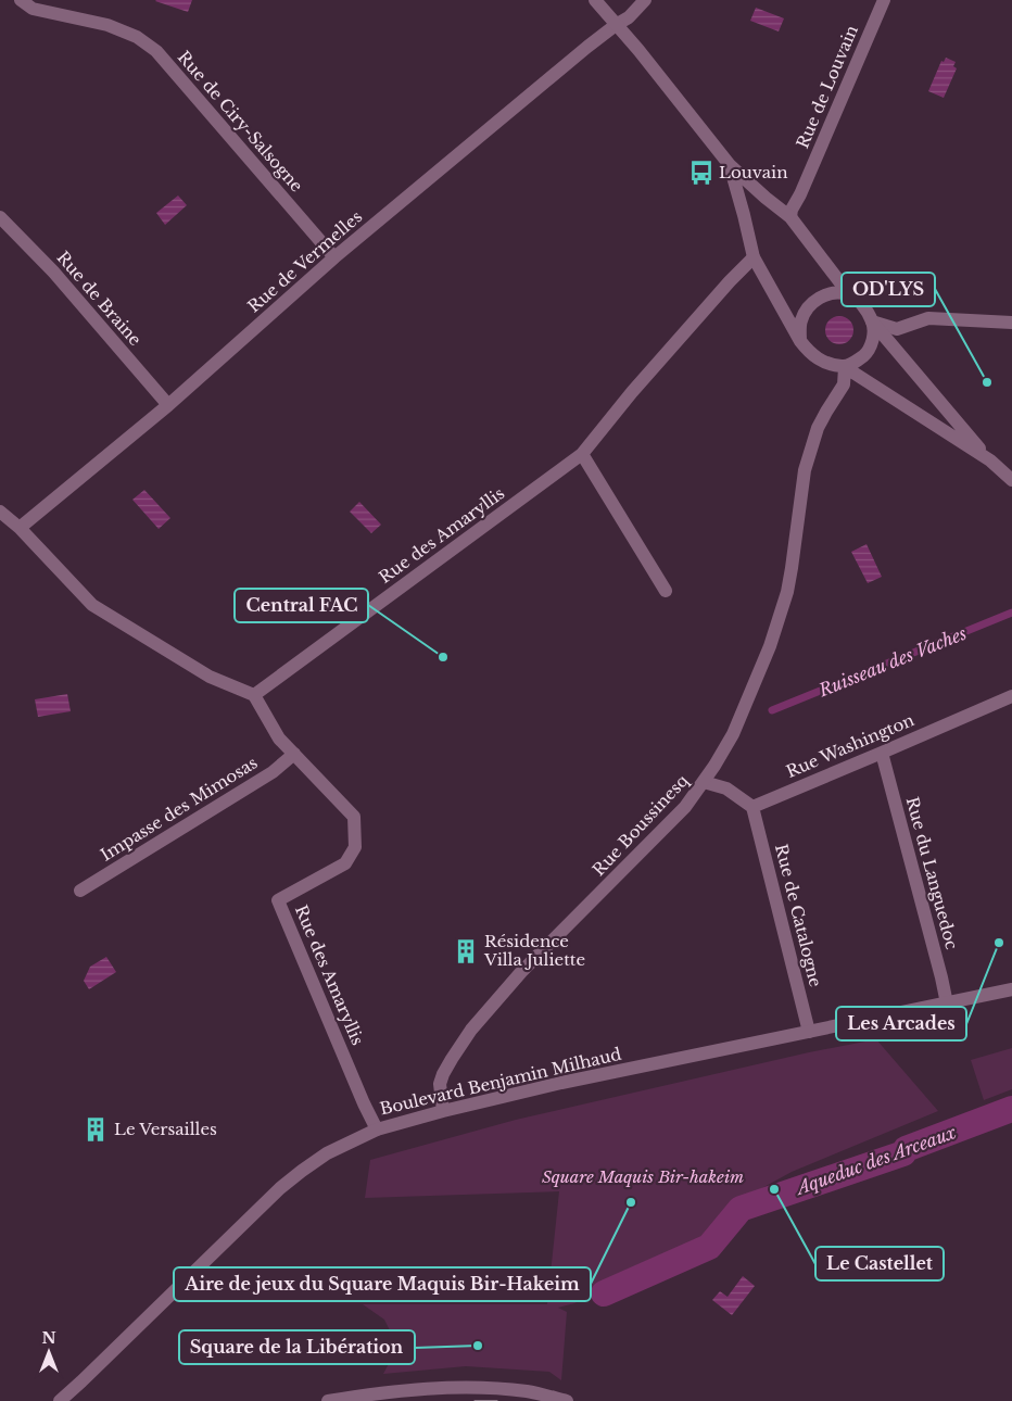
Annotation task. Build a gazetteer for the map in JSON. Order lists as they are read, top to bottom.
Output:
{
  "streets": {
    "street": [
      "Rue de Louvain",
      "Rue de Ciry-Salsogne",
      "Rue de Vermelles",
      "Rue de Braine",
      "Rue des Amaryllis",
      "Rue Washington",
      "Impasse des Mimosas",
      "Rue Boussinesq",
      "Rue du Languedoc",
      "Rue de Catalogne",
      "Boulevard Benjamin Milhaud"
    ]
  },
  "crossings": [
    ["Rue de Ciry-Salsogne", "Rue de Vermelles"],
    ["Rue de Vermelles", "Rue de Braine"],
    ["Rue des Amaryllis", "Impasse des Mimosas"],
    ["Rue des Amaryllis", "Boulevard Benjamin Milhaud"],
    ["Rue Washington", "Rue du Languedoc"],
    ["Rue Washington", "Rue de Catalogne"],
    ["Rue Boussinesq", "Boulevard Benjamin Milhaud"],
    ["Rue du Languedoc", "Boulevard Benjamin Milhaud"],
    ["Rue de Catalogne", "Boulevard Benjamin Milhaud"]
  ],
  "water": ["Ruisseau des Vaches", "Aqueduc des Arceaux"],
  "parks": ["Square Maquis Bir-hakeim"],
  "places": {
    "bus stop": ["Louvain"],
    "other": [
      "OD'LYS",
      "Central FAC",
      "Les Arcades",
      "Le Castellet",
      "Aire de jeux du Square Maquis Bir-Hakeim",
      "Square de la Libération"
    ],
    "building": ["Résidence Villa Juliette", "Le Versailles"]
  },
  "north": "top"
}
